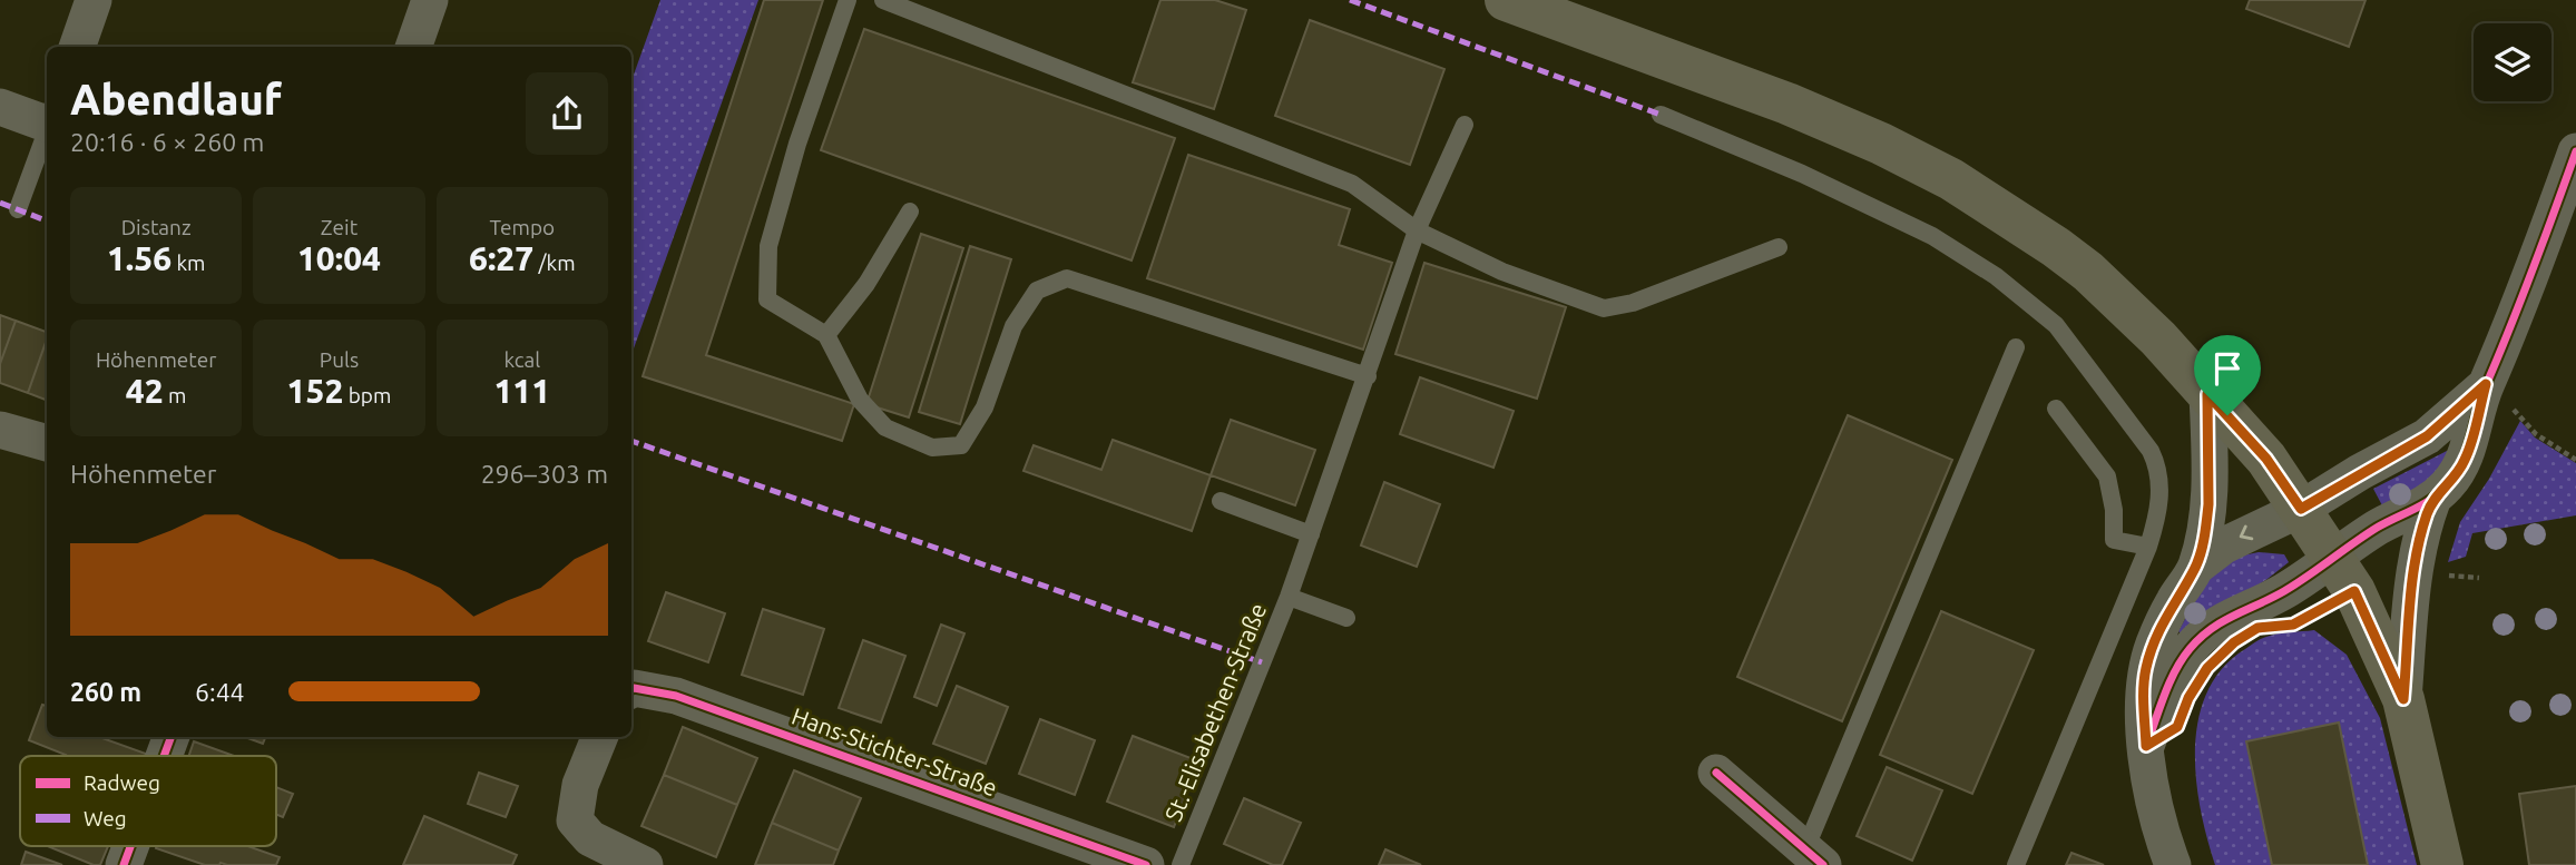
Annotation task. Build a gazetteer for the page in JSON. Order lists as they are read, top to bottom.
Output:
{
  "streets": {
    "street": ["Hans-Stichter-Straße"],
    "lane": ["St.-Elisabethen-Straße"]
  },
  "legend": ["Radweg", "Weg"],
  "page": {
    "heading": ["Abendlauf", "20:16 · 6 × 260 m"],
    "stats": [
      ["Distanz", "1.56 km"],
      ["Zeit", "10:04"],
      ["Tempo", "6:27 /km"],
      ["Höhenmeter", "42 m"],
      ["Puls", "152 bpm"],
      ["kcal", "111"]
    ],
    "chart": ["Höhenmeter", "296–303 m"],
    "list": [
      {
        "name": "260 m",
        "note": "6:44"
      }
    ]
  }
}
